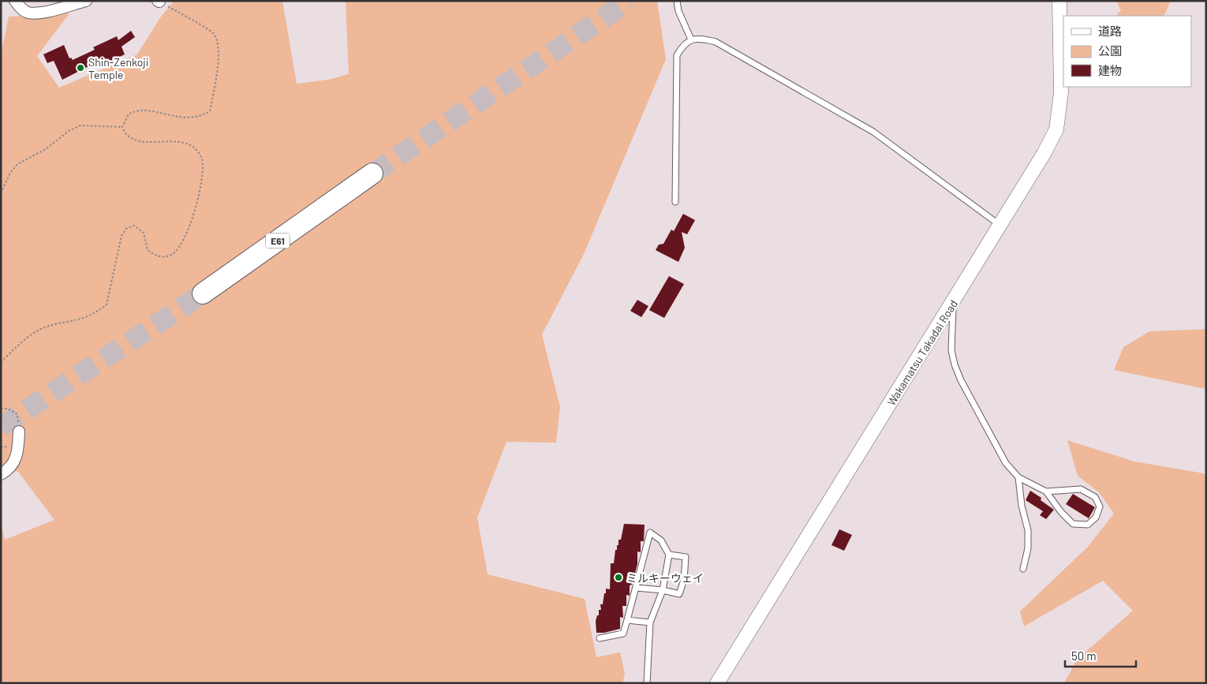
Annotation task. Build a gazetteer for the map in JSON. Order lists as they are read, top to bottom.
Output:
{
  "streets": {
    "highway": ["E61"],
    "street": ["Wakamatsu Takadai Road"]
  },
  "places": ["Shin-Zenkoji Temple", "ミルキーウェイ"],
  "legend": ["道路", "公園", "建物"],
  "scale_bar": "50 m"
}
